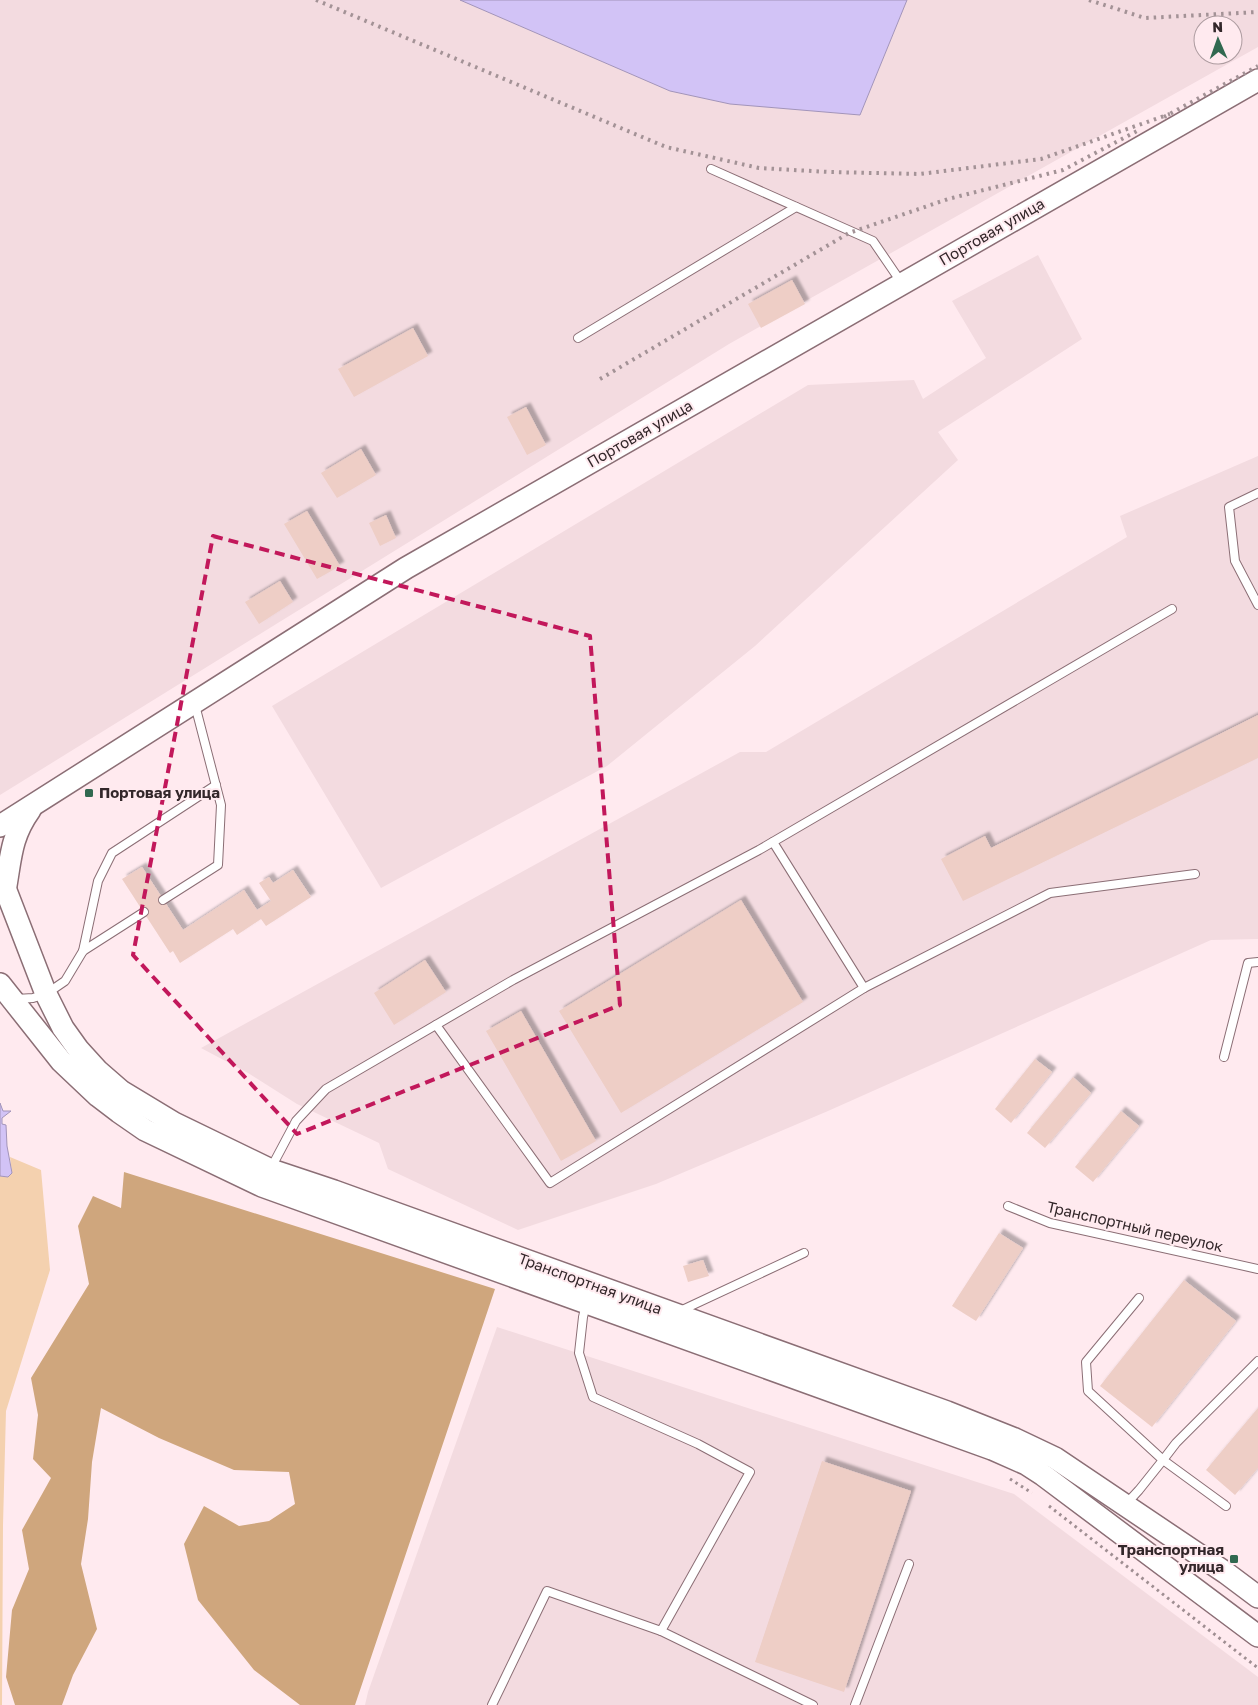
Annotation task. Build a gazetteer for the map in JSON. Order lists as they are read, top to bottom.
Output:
{
  "streets": {
    "main road": ["Портовая улица", "Транспортная улица"],
    "lane": ["Транспортный переулок"]
  },
  "crossings": [
    ["Портовая улица", "Транспортная улица"]
  ],
  "places": {
    "transit": ["Портовая улица", "Транспортная улица"]
  },
  "north": "top"
}
